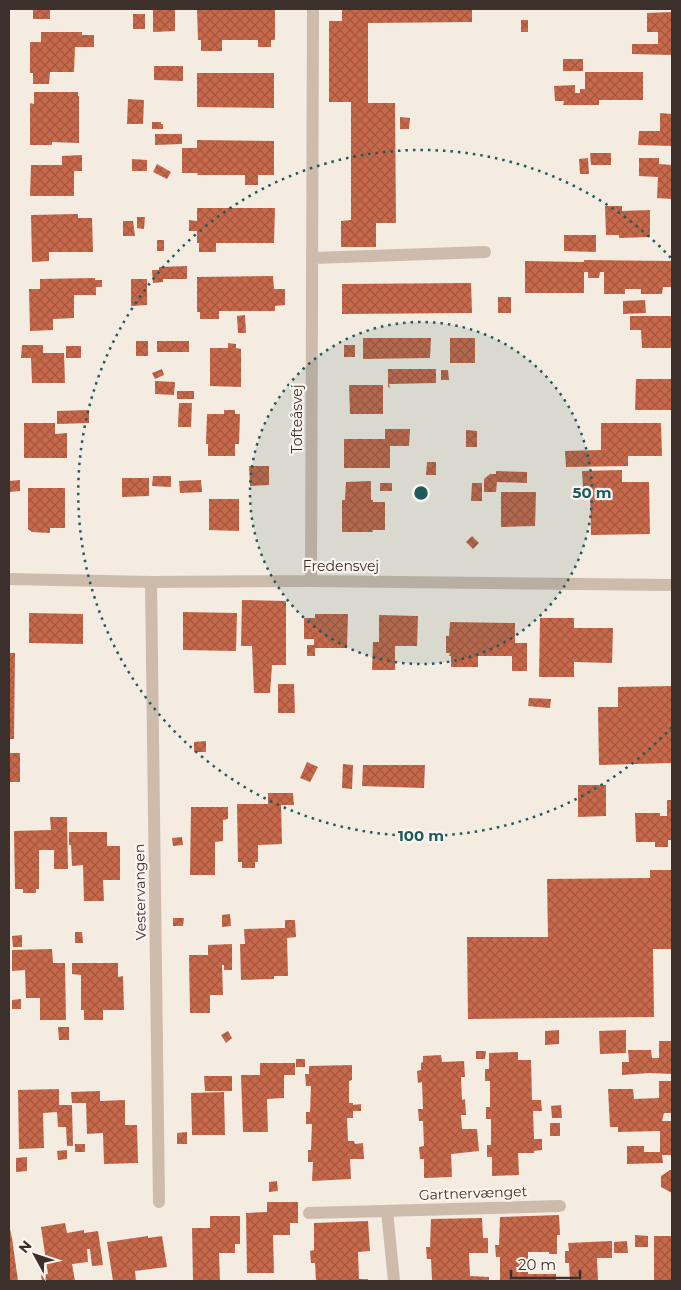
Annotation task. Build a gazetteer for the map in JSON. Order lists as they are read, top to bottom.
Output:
{
  "streets": {
    "street": [
      "Tofteåsvej",
      "Fredensvej",
      "Vestervangen",
      "Gartnervænget"
    ]
  },
  "crossings": [
    ["Tofteåsvej", "Fredensvej"],
    ["Fredensvej", "Vestervangen"]
  ],
  "scale_bar": "20 m",
  "north": "top left",
  "rings": ["50 m", "100 m"]
}
